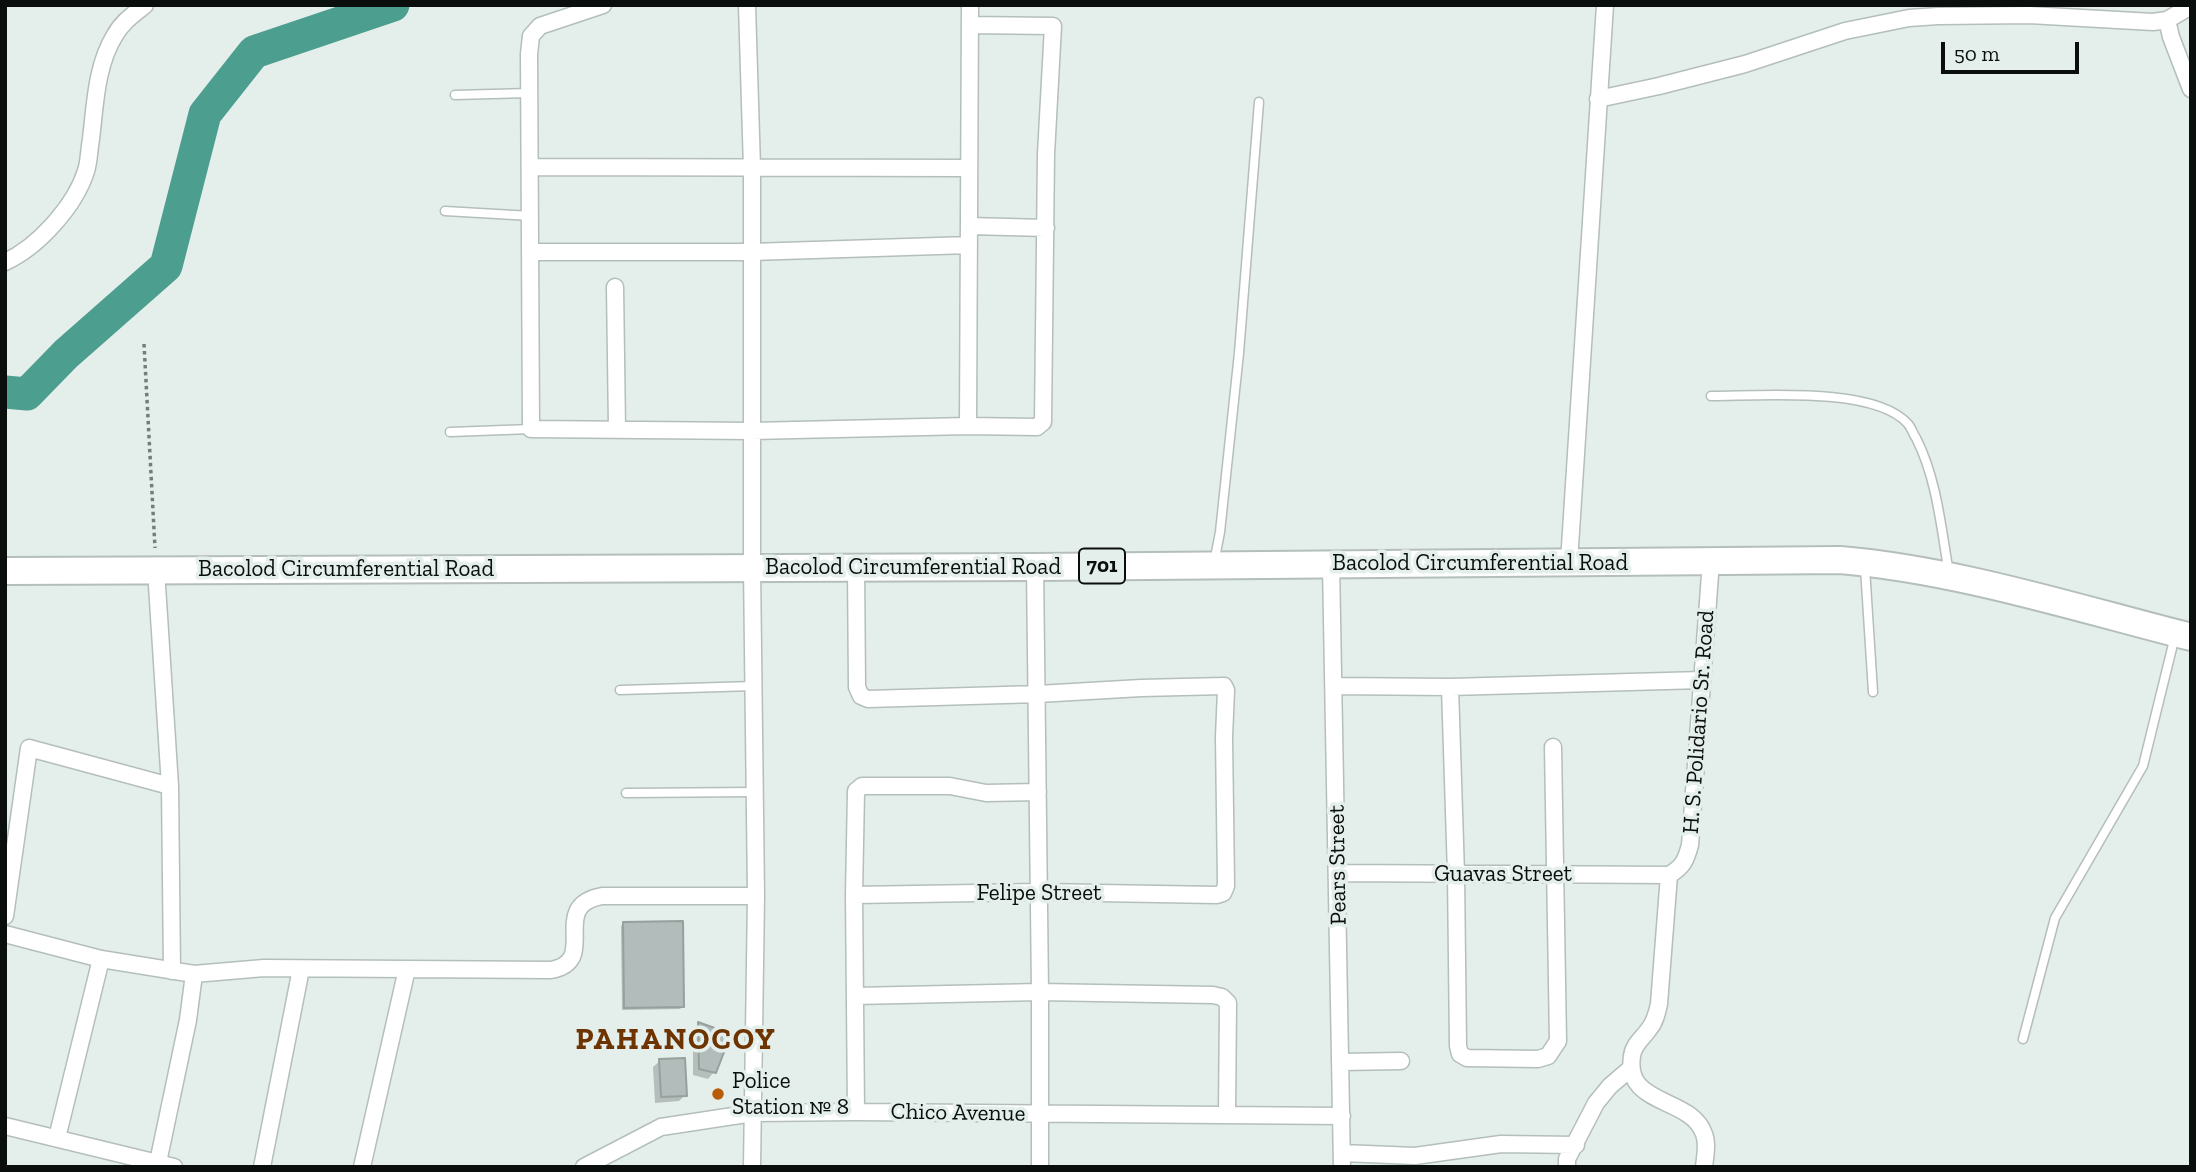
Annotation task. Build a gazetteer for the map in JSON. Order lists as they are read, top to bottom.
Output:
{
  "streets": {
    "main road": ["Bacolod Circumferential Road", "701"],
    "street": [
      "H. S. Polidario Sr. Road",
      "Pears Street",
      "Guavas Street",
      "Felipe Street",
      "Chico Avenue"
    ]
  },
  "crossings": [
    ["Bacolod Circumferential Road", "H. S. Polidario Sr. Road"],
    ["Bacolod Circumferential Road", "Pears Street"],
    ["H. S. Polidario Sr. Road", "Guavas Street"],
    ["Pears Street", "Guavas Street"],
    ["Pears Street", "Chico Avenue"]
  ],
  "districts": ["PAHANOCOY"],
  "places": ["Police Station № 8"],
  "scale_bar": "50 m"
}
